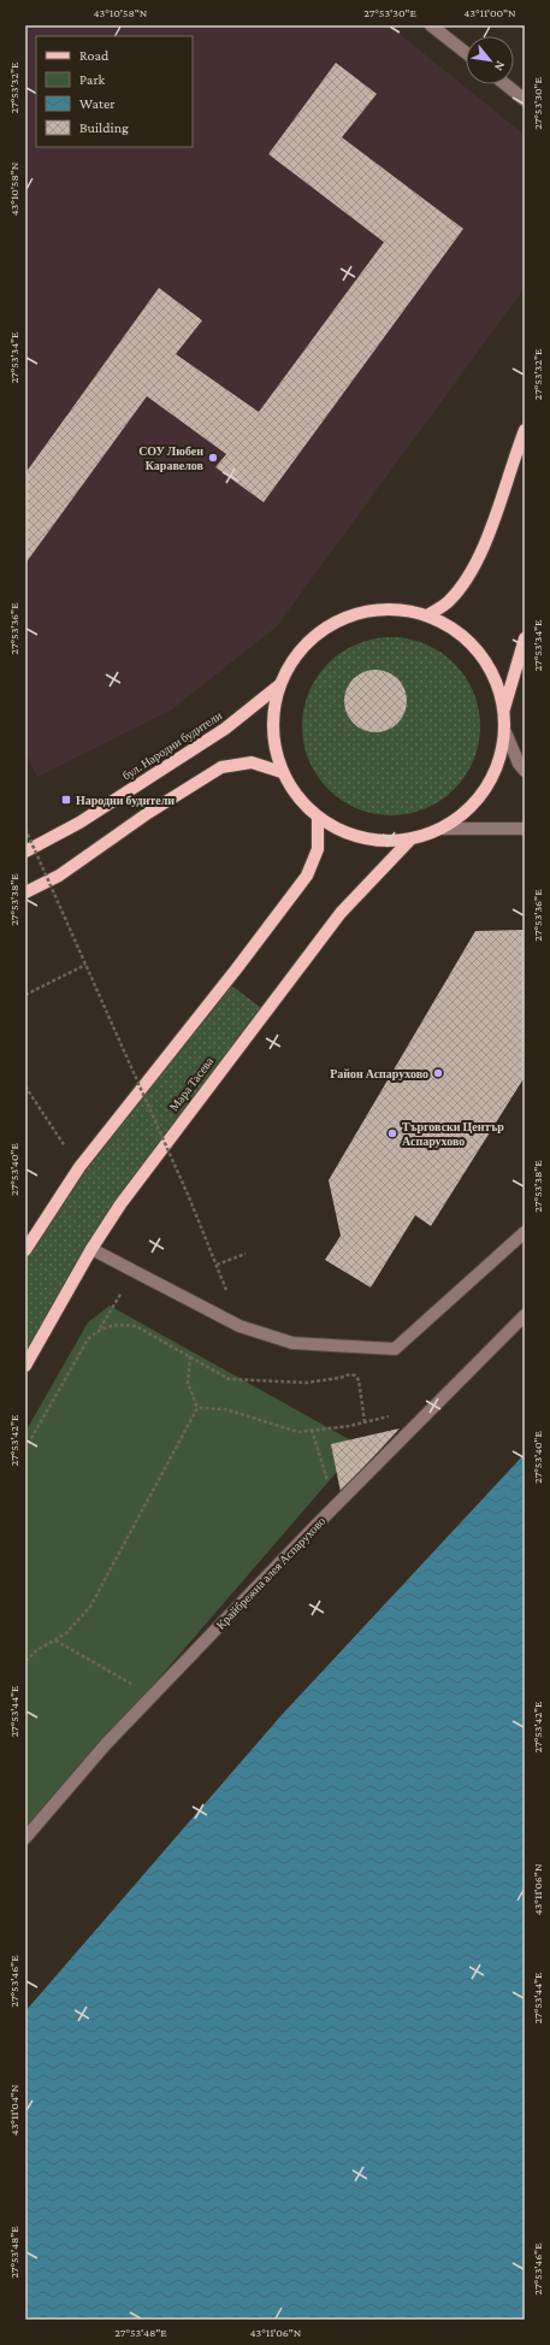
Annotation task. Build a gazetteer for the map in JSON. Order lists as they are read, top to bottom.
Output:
{
  "streets": {
    "main road": ["бул. Народни будители", "Мара Тасева"],
    "street": ["Крайбрежна алея Аспарухово"]
  },
  "places": {
    "other": ["СОУ Любен Каравелов", "Район Аспарухово", "Търговски Център Аспарухово"],
    "transit": ["Народни будители"]
  },
  "legend": [
    "Road",
    "Park",
    "Water",
    "Building"
  ],
  "north": "bottom right",
  "coordinates": [
    "43°10'58\"N",
    "27°53'30\"E",
    "43°11'00\"N",
    "27°53'32\"E",
    "27°53'34\"E",
    "27°53'36\"E",
    "27°53'38\"E",
    "27°53'40\"E",
    "27°53'42\"E",
    "27°53'44\"E",
    "43°11'06\"N",
    "27°53'46\"E",
    "43°11'04\"N",
    "27°53'48\"E"
  ]
}
